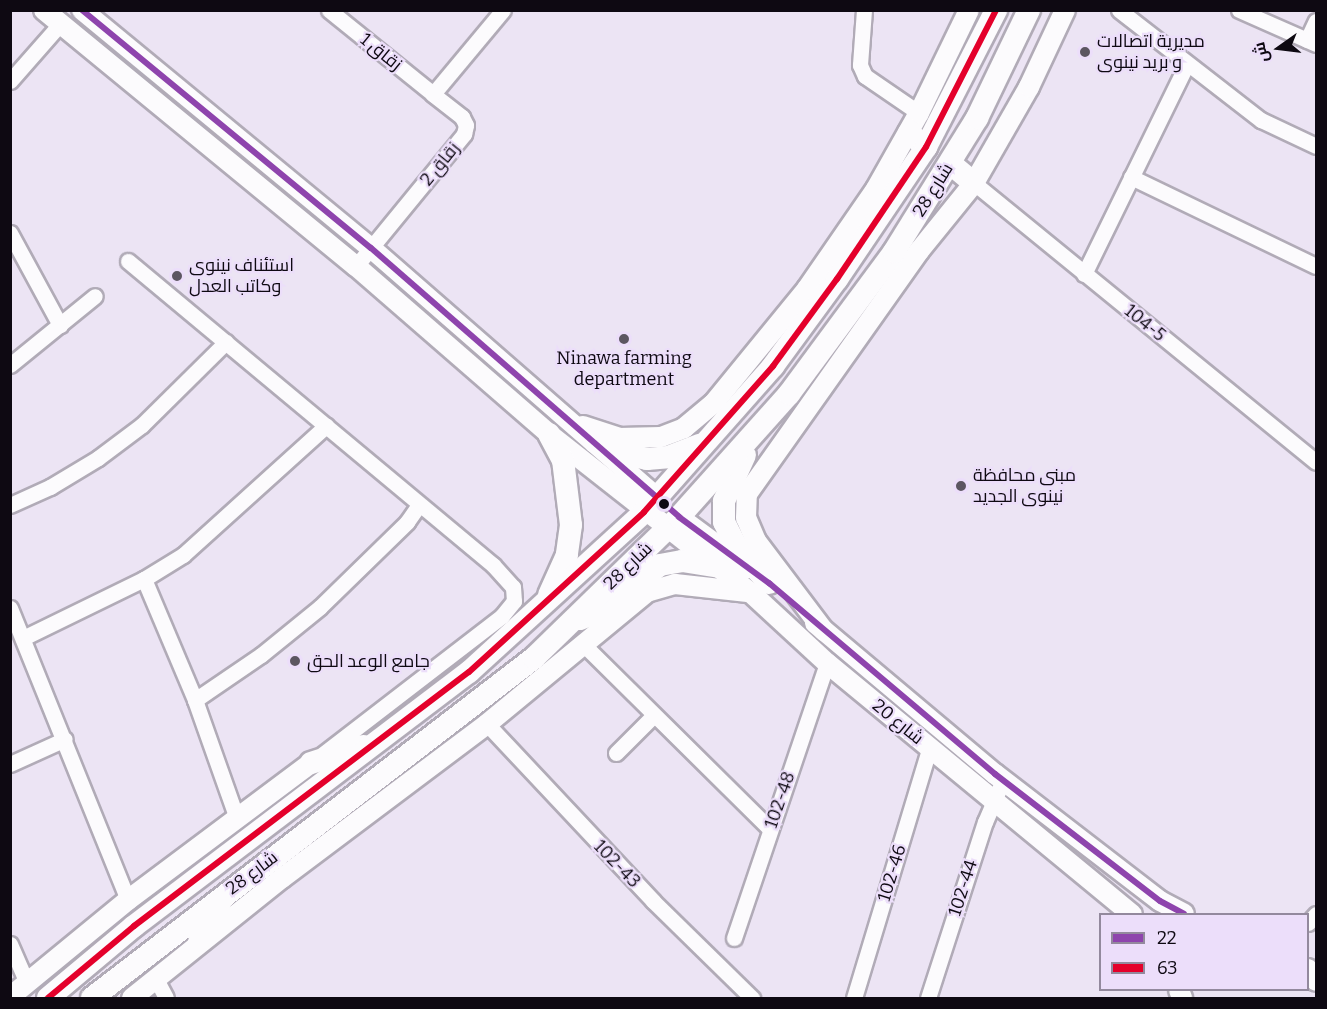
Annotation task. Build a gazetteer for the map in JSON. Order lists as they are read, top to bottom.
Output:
{
  "streets": {
    "highway": ["شارع 28"],
    "main road": ["شارع 20"],
    "street": [
      "زقاق 1",
      "زقاق 2",
      "104-5",
      "102-48",
      "102-43",
      "102-46",
      "102-44"
    ]
  },
  "crossings": [
    ["زقاق 1", "زقاق 2"],
    ["شارع 28", "شارع 20"],
    ["شارع 20", "102-48"],
    ["شارع 20", "102-46"],
    ["شارع 20", "102-44"]
  ],
  "places": [
    "مديرية اتصالات و بريد نينوى",
    "استئناف نينوى وكاتب العدل",
    "Ninawa farming department",
    "مبنى محافظة نينوى الجديد",
    "جامع الوعد الحق"
  ],
  "lines": ["transit line 22", "transit line 63"],
  "legend": ["22", "63"],
  "north": "left"
}
